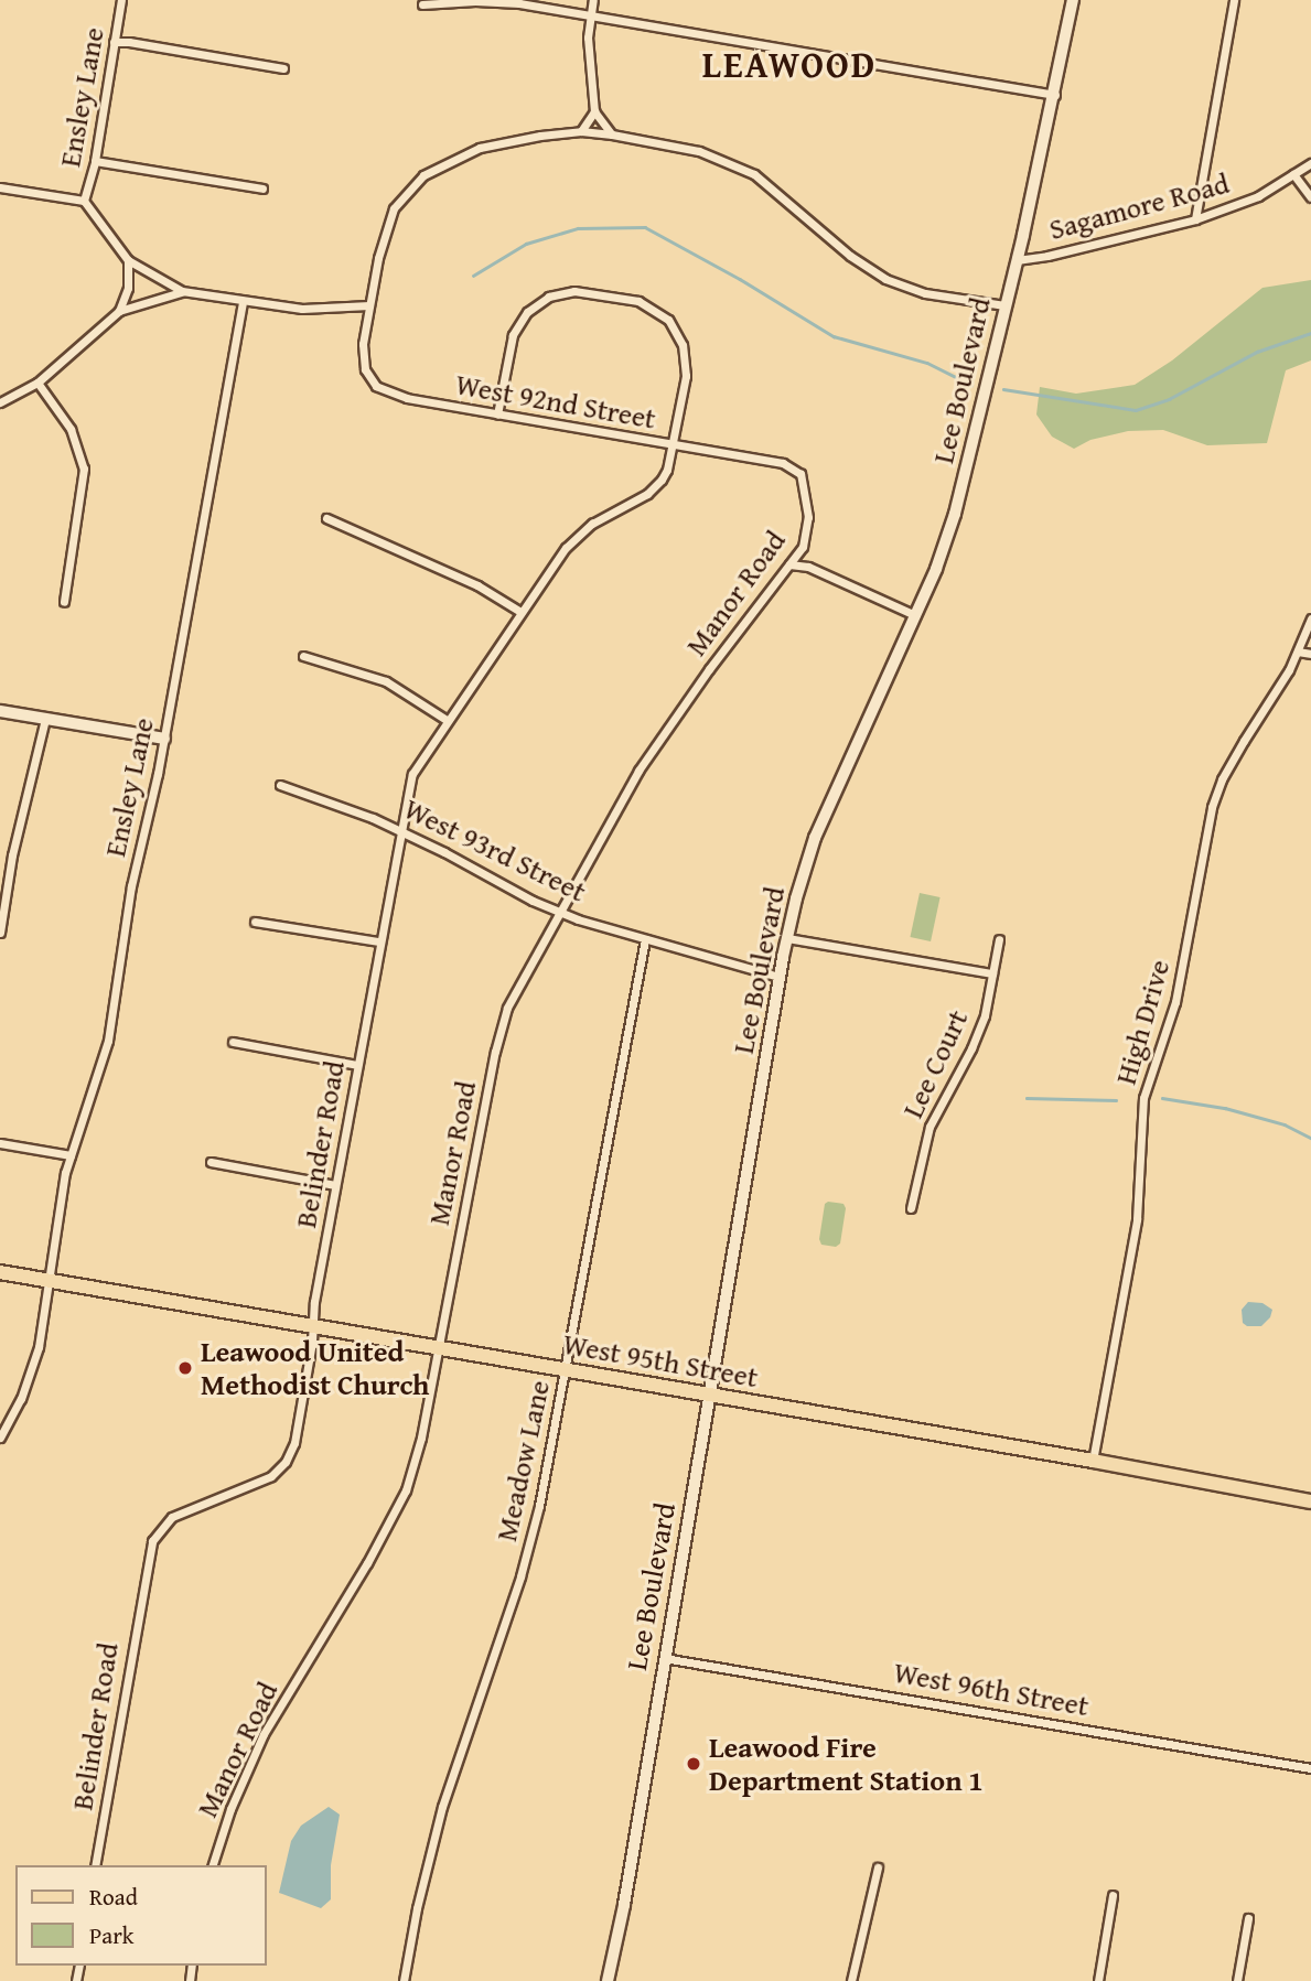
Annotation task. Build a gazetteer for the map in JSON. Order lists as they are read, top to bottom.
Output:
{
  "streets": {
    "main road": ["West 95th Street"],
    "street": [
      "Ensley Lane",
      "Sagamore Road",
      "Lee Boulevard",
      "West 92nd Street",
      "Manor Road",
      "West 93rd Street",
      "High Drive",
      "Lee Court",
      "Belinder Road",
      "Meadow Lane",
      "West 96th Street"
    ]
  },
  "crossings": [
    ["Ensley Lane", "West 95th Street"],
    ["Sagamore Road", "Lee Boulevard"],
    ["Lee Boulevard", "West 93rd Street"],
    ["Lee Boulevard", "West 95th Street"],
    ["Lee Boulevard", "West 96th Street"],
    ["West 92nd Street", "Manor Road"],
    ["West 92nd Street", "Belinder Road"],
    ["Manor Road", "West 93rd Street"],
    ["Manor Road", "West 95th Street"],
    ["West 93rd Street", "Belinder Road"],
    ["West 93rd Street", "Meadow Lane"],
    ["High Drive", "West 95th Street"],
    ["Belinder Road", "West 95th Street"],
    ["West 95th Street", "Meadow Lane"]
  ],
  "districts": ["LEAWOOD"],
  "places": ["Leawood United Methodist Church", "Leawood Fire Department Station 1"],
  "legend": ["Road", "Park"]
}
